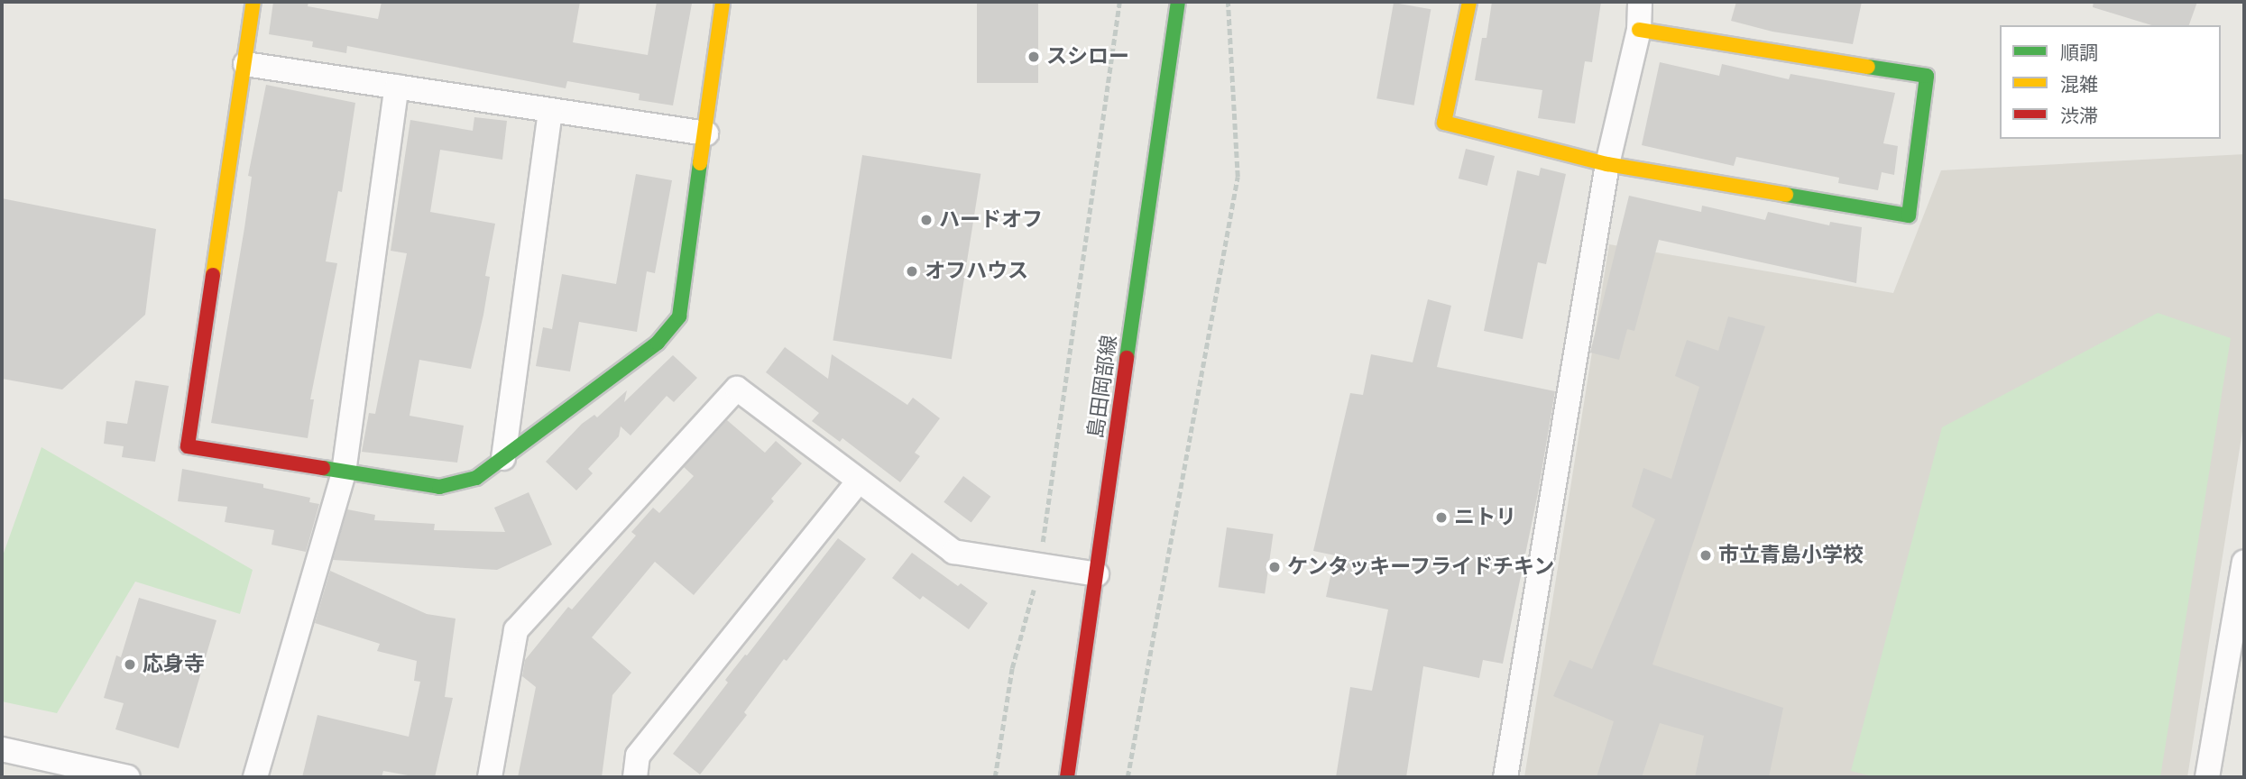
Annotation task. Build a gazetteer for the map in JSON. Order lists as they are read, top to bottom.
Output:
{
  "streets": {
    "street": ["島田岡部線"]
  },
  "places": [
    "スシロー",
    "ハードオフ",
    "オフハウス",
    "ニトリ",
    "市立青島小学校",
    "ケンタッキーフライドチキン",
    "応身寺"
  ],
  "legend": ["順調", "混雑", "渋滞"]
}
